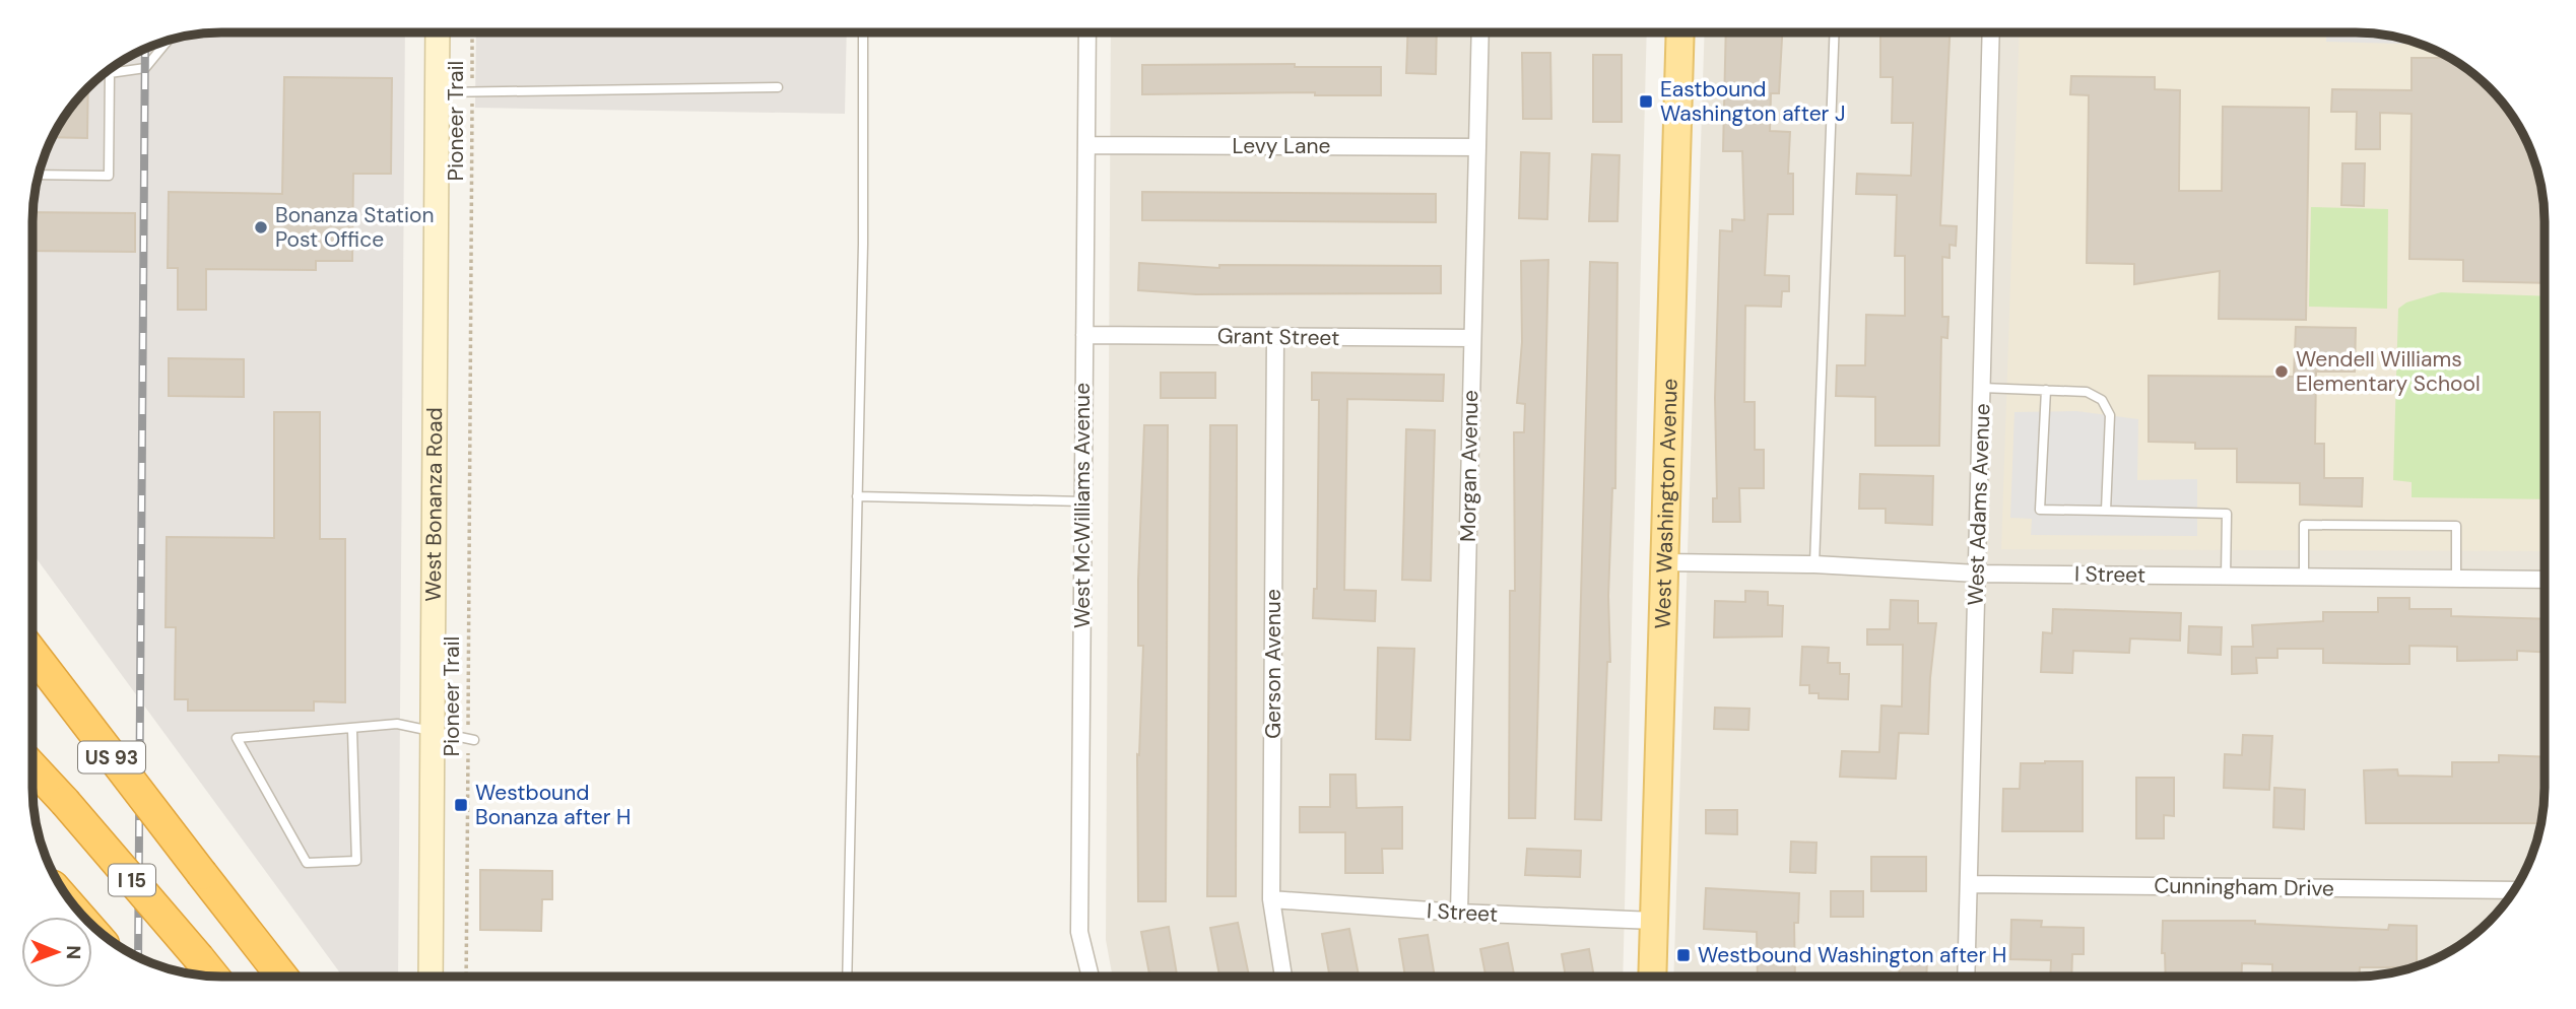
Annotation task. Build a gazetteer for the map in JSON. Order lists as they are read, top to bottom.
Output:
{
  "streets": {
    "highway": ["US 93", "I 15"],
    "main road": ["West Bonanza Road", "West Washington Avenue"],
    "street": [
      "Levy Lane",
      "Grant Street",
      "Morgan Avenue",
      "West Adams Avenue",
      "West McWilliams Avenue",
      "I Street",
      "Gerson Avenue",
      "Cunningham Drive"
    ],
    "path": ["Pioneer Trail"]
  },
  "crossings": [
    ["Levy Lane", "Morgan Avenue"],
    ["Levy Lane", "West McWilliams Avenue"],
    ["Grant Street", "Morgan Avenue"],
    ["Grant Street", "West McWilliams Avenue"],
    ["Grant Street", "Gerson Avenue"],
    ["Morgan Avenue", "I Street"],
    ["West Washington Avenue", "I Street"],
    ["West Adams Avenue", "I Street"],
    ["West Adams Avenue", "Cunningham Drive"],
    ["I Street", "Gerson Avenue"]
  ],
  "places": {
    "transit": ["Eastbound Washington after J", "Westbound Bonanza after H", "Westbound Washington after H"],
    "other": ["Bonanza Station Post Office", "Wendell Williams Elementary School"]
  },
  "north": "right"
}
